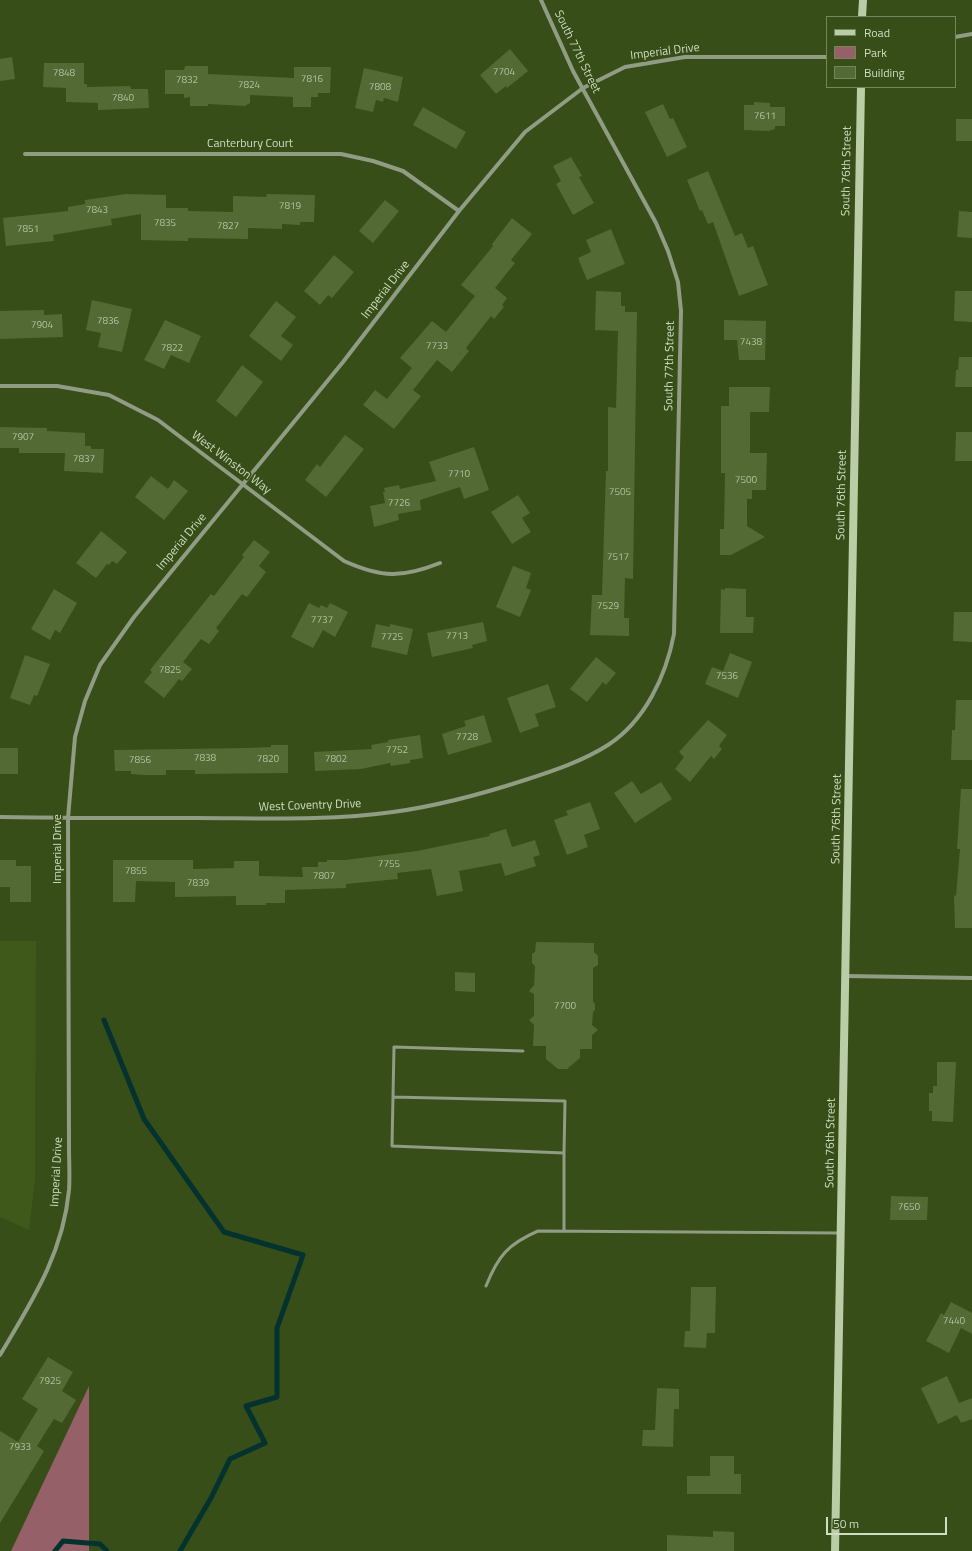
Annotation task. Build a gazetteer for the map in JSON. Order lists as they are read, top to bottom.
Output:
{
  "streets": {
    "main road": ["South 76th Street"],
    "street": [
      "South 77th Street",
      "Imperial Drive",
      "Canterbury Court",
      "West Winston Way",
      "West Coventry Drive"
    ]
  },
  "crossings": [
    ["South 77th Street", "Imperial Drive"],
    ["South 77th Street", "West Coventry Drive"],
    ["Imperial Drive", "Canterbury Court"],
    ["Imperial Drive", "West Winston Way"],
    ["Imperial Drive", "West Coventry Drive"]
  ],
  "house_numbers": [
    "7704",
    "7848",
    "7816",
    "7832",
    "7824",
    "7808",
    "7840",
    "7611",
    "7819",
    "7843",
    "7835",
    "7827",
    "7851",
    "7836",
    "7904",
    "7438",
    "7733",
    "7822",
    "7907",
    "7837",
    "7710",
    "7500",
    "7505",
    "7726",
    "7517",
    "7529",
    "7737",
    "7713",
    "7725",
    "7825",
    "7536",
    "7728",
    "7752",
    "7838",
    "7820",
    "7802",
    "7856",
    "7755",
    "7855",
    "7807",
    "7839",
    "7700",
    "7650",
    "7440",
    "7925",
    "7933"
  ],
  "legend": ["Road", "Park", "Building"],
  "scale_bar": "50 m"
}
